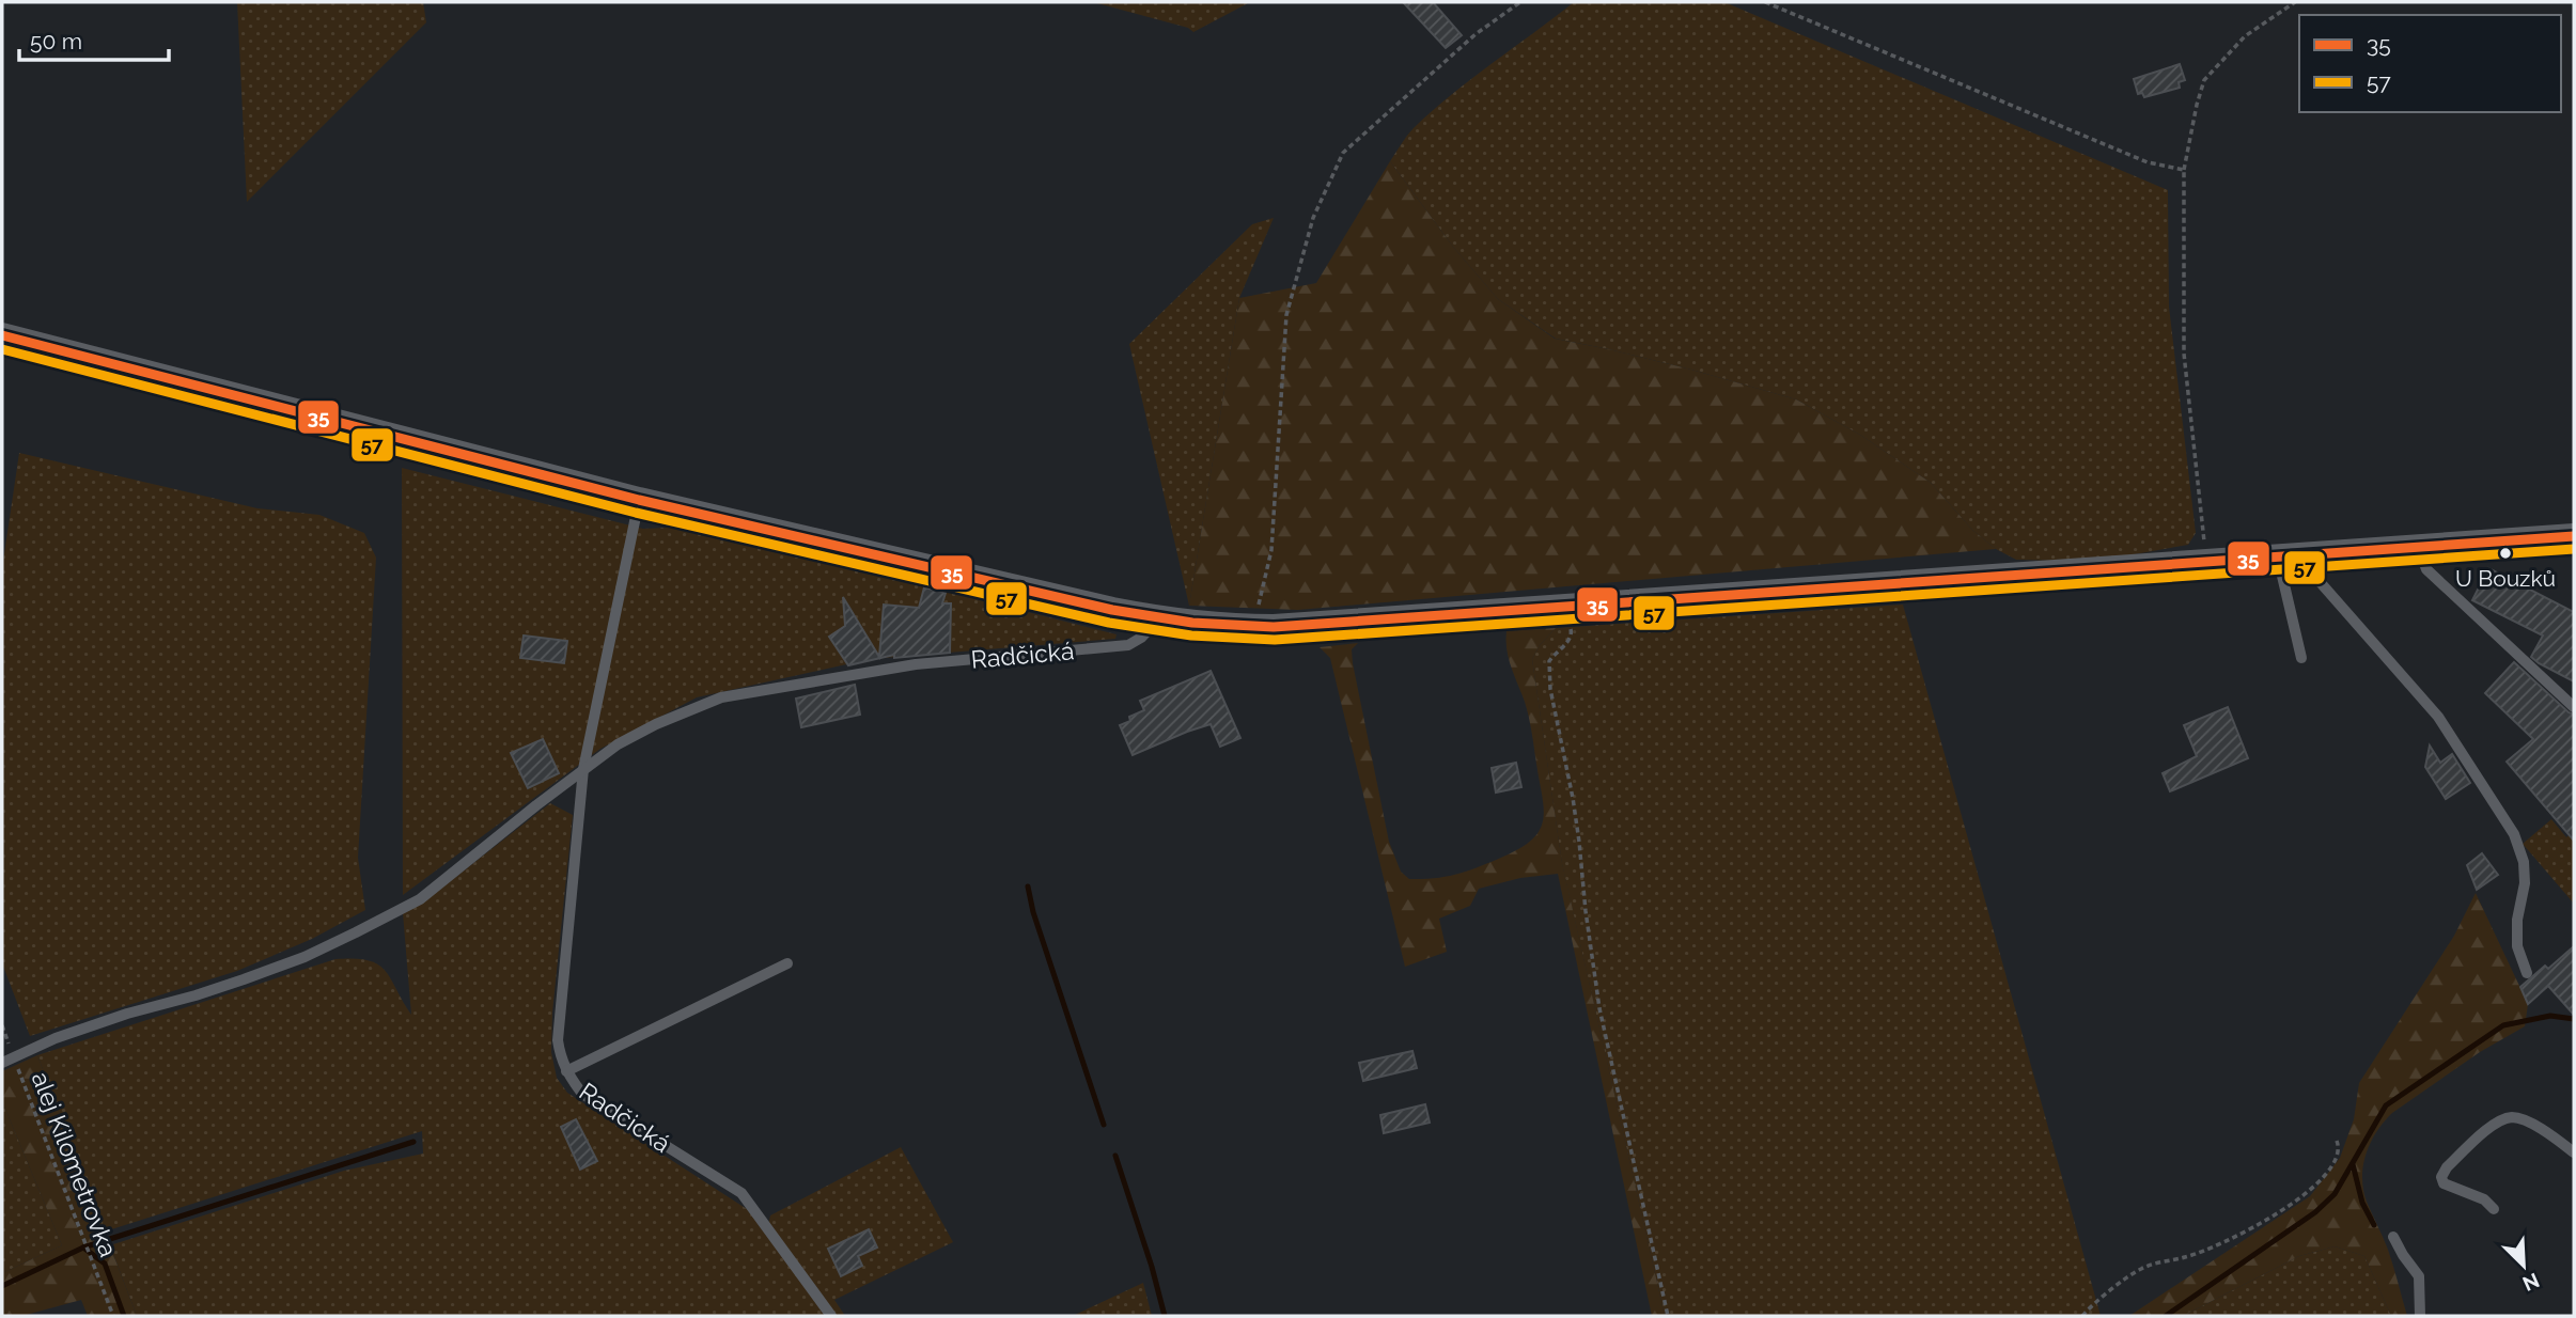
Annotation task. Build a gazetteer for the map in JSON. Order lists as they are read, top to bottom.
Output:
{
  "streets": {
    "street": ["Radčická"],
    "path": ["alej Kilometrovka"]
  },
  "crossings": [
    ["Radčická", "alej Kilometrovka"]
  ],
  "places": ["U Bouzků"],
  "lines": ["transit line 35", "transit line 57"],
  "legend": ["35", "57"],
  "scale_bar": "50 m",
  "north": "bottom right"
}
